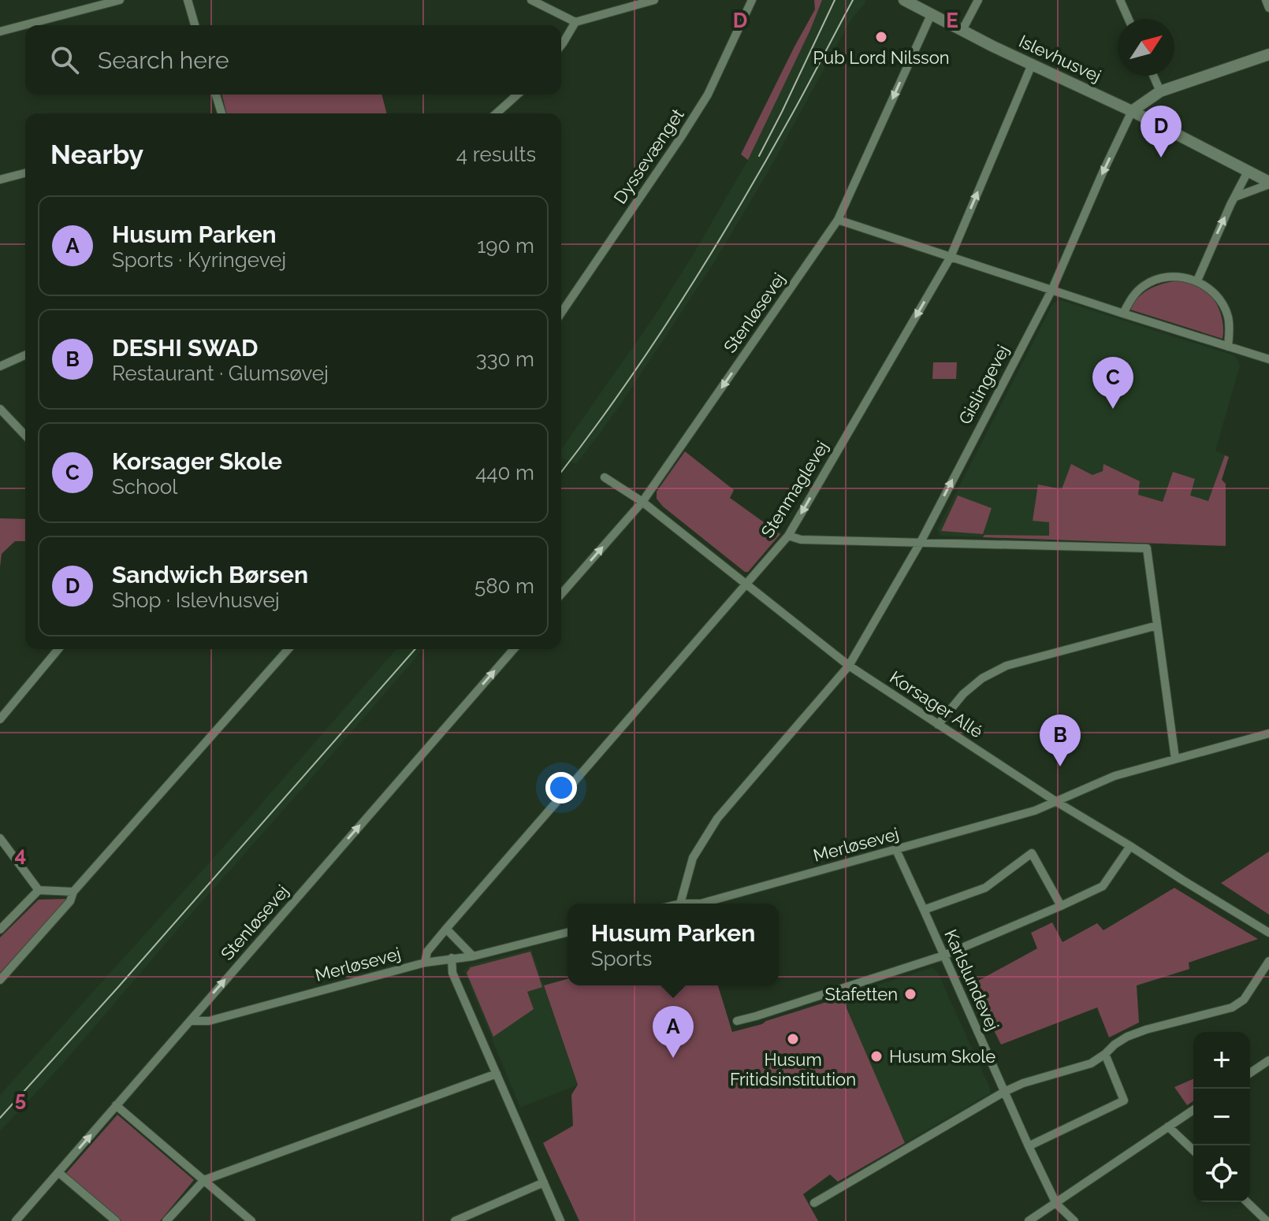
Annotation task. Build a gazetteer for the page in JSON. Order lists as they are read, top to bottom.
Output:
{
  "streets": {
    "street": [
      "Islevhusvej",
      "Dyssevænget",
      "Stenløsevej",
      "Gislingevej",
      "Stenmaglevej",
      "Korsager Allé",
      "Merløsevej",
      "Karlslundevej"
    ]
  },
  "crossings": [
    ["Islevhusvej", "Stenløsevej"],
    ["Islevhusvej", "Gislingevej"],
    ["Islevhusvej", "Stenmaglevej"],
    ["Stenløsevej", "Korsager Allé"],
    ["Stenløsevej", "Merløsevej"],
    ["Gislingevej", "Korsager Allé"],
    ["Gislingevej", "Merløsevej"],
    ["Stenmaglevej", "Korsager Allé"],
    ["Stenmaglevej", "Merløsevej"],
    ["Korsager Allé", "Merløsevej"],
    ["Merløsevej", "Karlslundevej"]
  ],
  "places": [
    "Pub Lord Nilsson",
    "Stafetten",
    "Husum Fritidsinstitution",
    "Husum Skole"
  ],
  "north": "top right",
  "page": {
    "search": "Search here",
    "pins": [
      "D",
      "C",
      "B",
      "A"
    ],
    "heading": ["Nearby", "4 results"],
    "list": [
      {
        "mark": "A",
        "name": "Husum Parken",
        "note": "Sports · Kyringevej",
        "value": "190 m"
      },
      {
        "mark": "B",
        "name": "DESHI SWAD",
        "note": "Restaurant · Glumsøvej",
        "value": "330 m"
      },
      {
        "mark": "C",
        "name": "Korsager Skole",
        "note": "School",
        "value": "440 m"
      },
      {
        "mark": "D",
        "name": "Sandwich Børsen",
        "note": "Shop · Islevhusvej",
        "value": "580 m"
      }
    ],
    "popup": ["Husum Parken", "Sports"],
    "map_buttons": ["+", "−"]
  },
  "grid": {
    "columns": ["D", "E"],
    "rows": ["4", "5"]
  }
}
